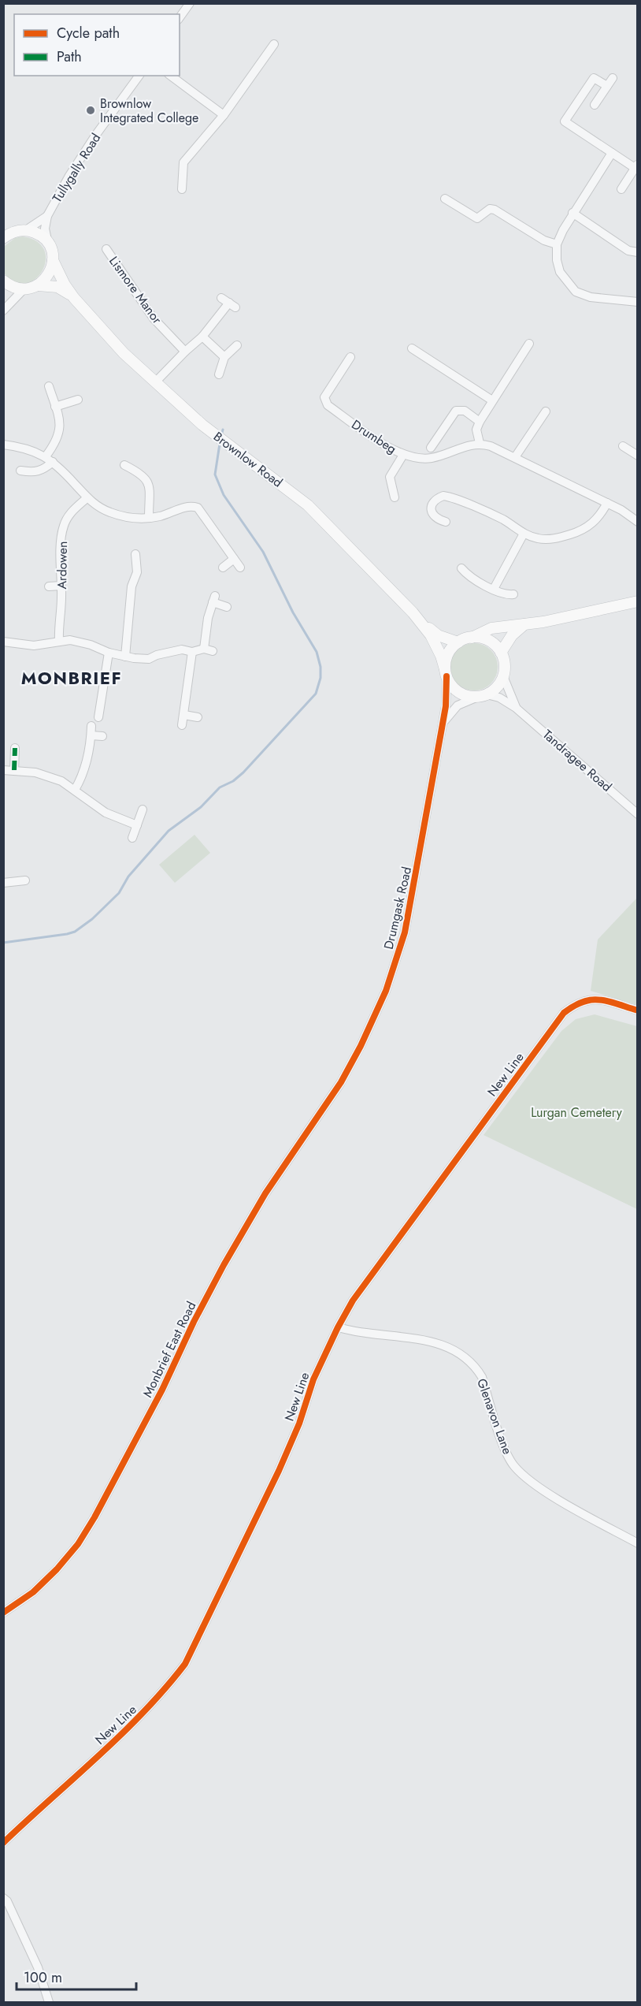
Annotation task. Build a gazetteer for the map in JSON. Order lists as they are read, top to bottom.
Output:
{
  "streets": {
    "main road": ["Brownlow Road"],
    "street": [
      "Tullygally Road",
      "Lismore Manor",
      "Drumbeg",
      "Ardowen",
      "Tandragee Road",
      "Drumgask Road",
      "New Line",
      "Monbrief East Road",
      "Glenavon Lane"
    ]
  },
  "crossings": [
    ["Brownlow Road", "Tandragee Road"],
    ["Brownlow Road", "Drumgask Road"],
    ["Tandragee Road", "Drumgask Road"],
    ["Drumgask Road", "Monbrief East Road"],
    ["New Line", "Glenavon Lane"]
  ],
  "districts": ["MONBRIEF"],
  "parks": ["Lurgan Cemetery"],
  "places": ["Brownlow Integrated College"],
  "legend": ["Cycle path", "Path"],
  "scale_bar": "100 m"
}
